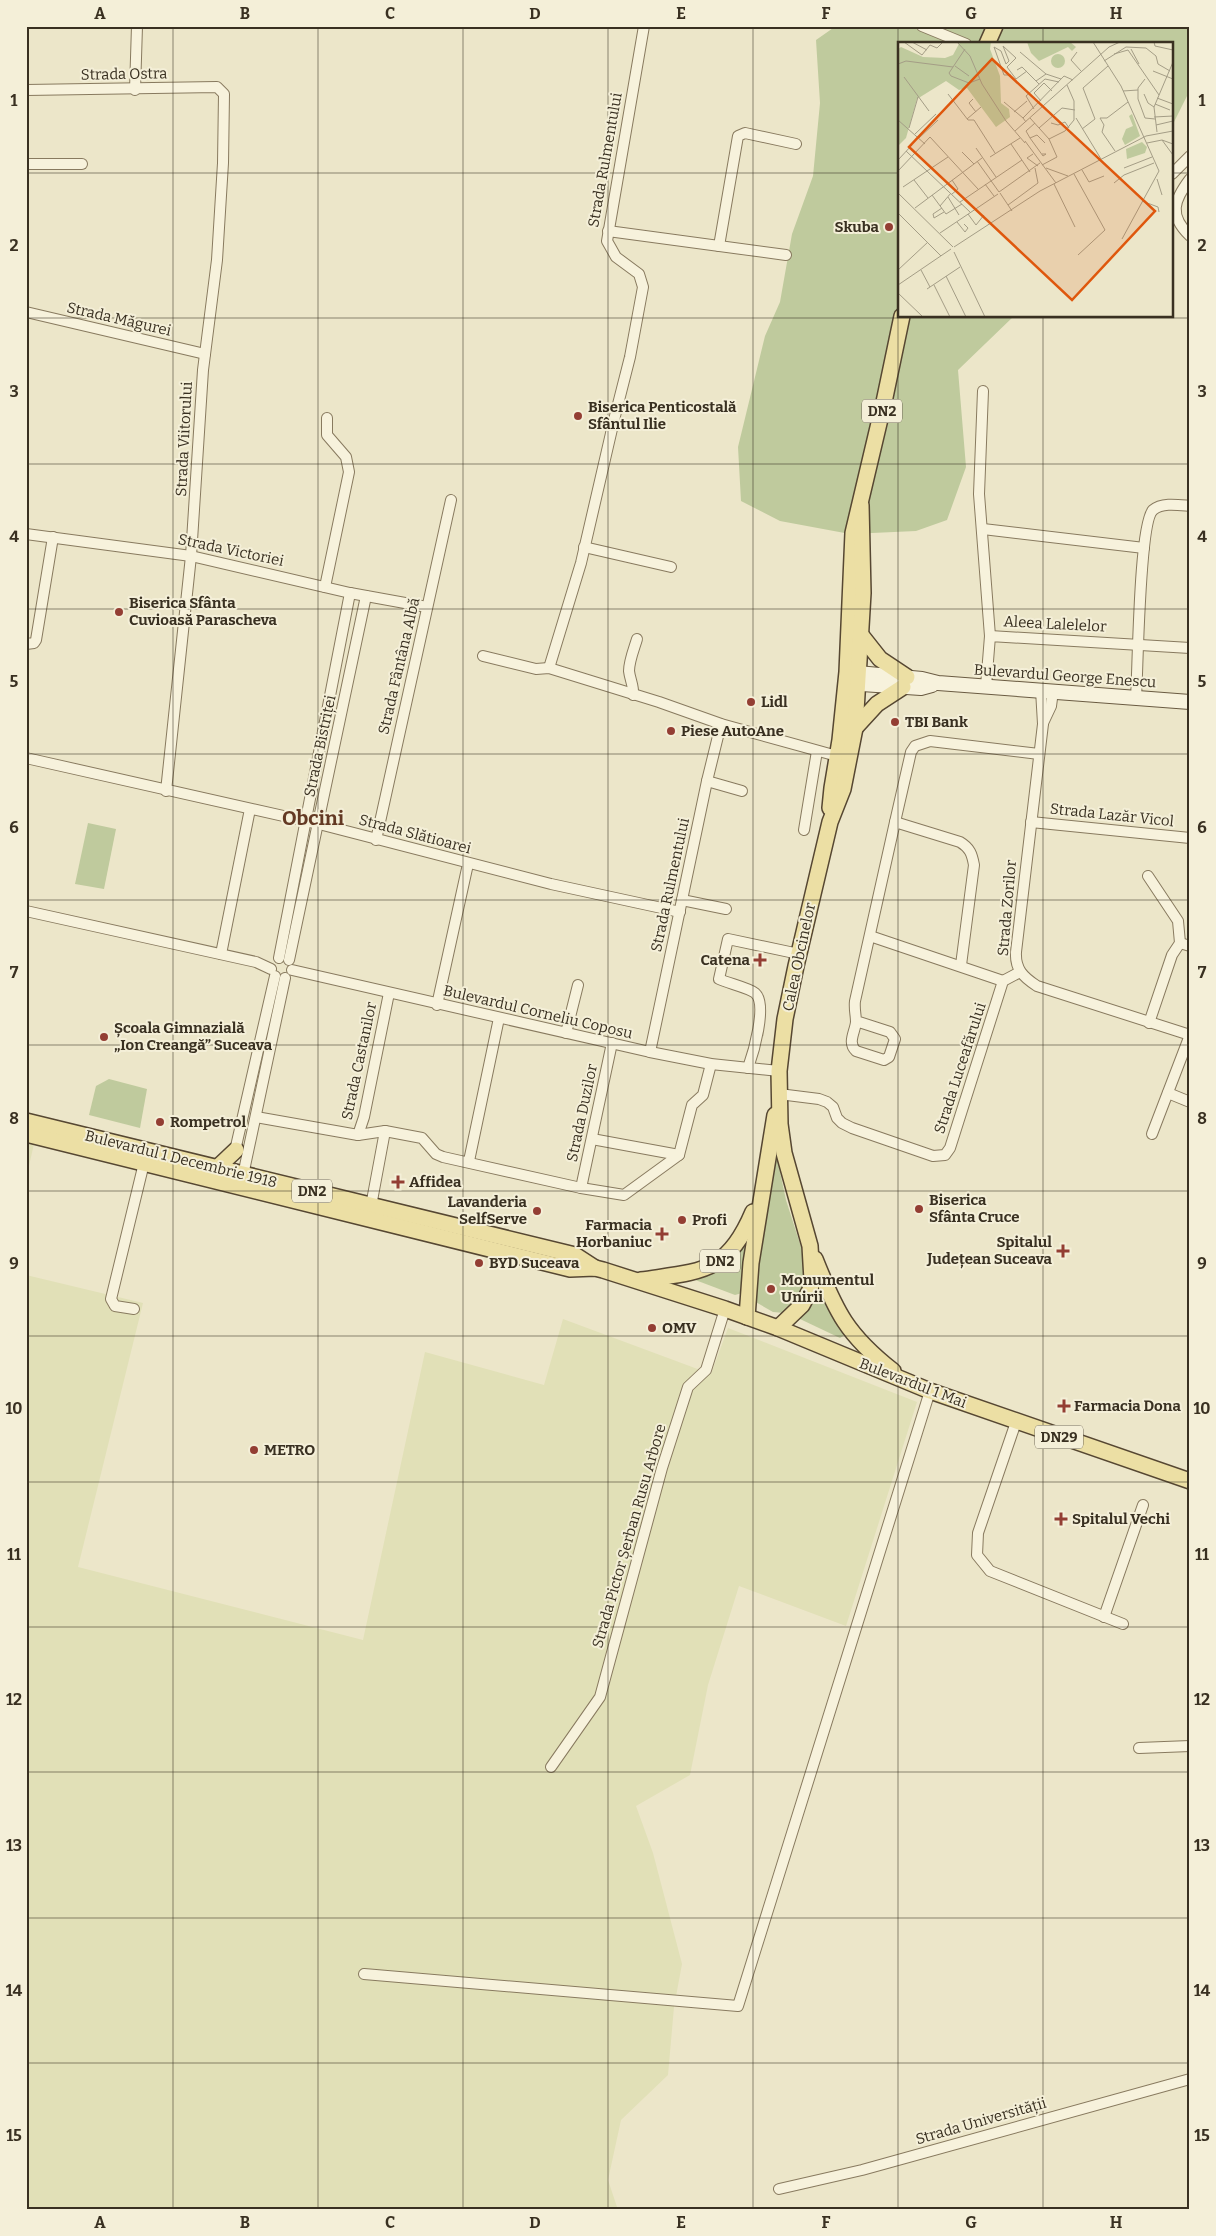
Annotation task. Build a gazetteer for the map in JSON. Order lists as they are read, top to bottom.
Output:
{
  "streets": {
    "main road": [
      "DN2",
      "Bulevardul George Enescu",
      "Calea Obcinelor",
      "Bulevardul 1 Decembrie 1918",
      "Bulevardul 1 Mai",
      "DN29"
    ],
    "street": [
      "Strada Ostra",
      "Strada Rulmentului",
      "Strada Măgurei",
      "Strada Viitorului",
      "Strada Victoriei",
      "Aleea Lalelelor",
      "Strada Fântâna Albă",
      "Strada Bistriței",
      "Strada Lazăr Vicol",
      "Strada Slătioarei",
      "Strada Zorilor",
      "Bulevardul Corneliu Coposu",
      "Strada Castanilor",
      "Strada Luceafărului",
      "Strada Duzilor",
      "Strada Pictor Șerban Rusu Arbore",
      "Strada Universității"
    ]
  },
  "crossings": [
    ["Strada Ostra", "Strada Viitorului"],
    ["Strada Rulmentului", "Strada Slătioarei"],
    ["Strada Rulmentului", "Bulevardul Corneliu Coposu"],
    ["Strada Măgurei", "Strada Viitorului"],
    ["DN2", "Bulevardul George Enescu"],
    ["DN2", "Calea Obcinelor"],
    ["DN2", "Bulevardul 1 Decembrie 1918"],
    ["DN2", "Bulevardul 1 Mai"],
    ["Strada Viitorului", "Strada Victoriei"],
    ["Strada Viitorului", "Strada Slătioarei"],
    ["Strada Victoriei", "Strada Fântâna Albă"],
    ["Strada Victoriei", "Strada Bistriței"],
    ["Aleea Lalelelor", "Bulevardul George Enescu"],
    ["Strada Fântâna Albă", "Strada Slătioarei"],
    ["Bulevardul George Enescu", "Strada Zorilor"],
    ["Bulevardul George Enescu", "Calea Obcinelor"],
    ["Strada Bistriței", "Strada Slătioarei"],
    ["Strada Bistriței", "Bulevardul Corneliu Coposu"],
    ["Strada Bistriței", "Bulevardul 1 Decembrie 1918"],
    ["Strada Lazăr Vicol", "Strada Zorilor"],
    ["Calea Obcinelor", "Bulevardul Corneliu Coposu"],
    ["Calea Obcinelor", "Strada Luceafărului"],
    ["Calea Obcinelor", "Bulevardul 1 Mai"],
    ["Calea Obcinelor", "DN29"],
    ["Bulevardul Corneliu Coposu", "Strada Castanilor"],
    ["Bulevardul Corneliu Coposu", "Strada Duzilor"],
    ["Bulevardul 1 Decembrie 1918", "Bulevardul 1 Mai"],
    ["Bulevardul 1 Mai", "DN29"],
    ["Bulevardul 1 Mai", "Strada Pictor Șerban Rusu Arbore"]
  ],
  "districts": ["Obcini"],
  "places": {
    "other": [
      "Skuba",
      "Biserica Penticostală Sfântul Ilie",
      "Biserica Sfânta Cuvioasă Parascheva",
      "Lidl",
      "TBI Bank",
      "Piese AutoAne",
      "Școala Gimnazială „Ion Creangă” Suceava",
      "Rompetrol",
      "Biserica Sfânta Cruce",
      "Lavanderia SelfServe",
      "Profi",
      "BYD Suceava",
      "Monumentul Unirii",
      "OMV",
      "METRO"
    ],
    "health": [
      "Catena",
      "Affidea",
      "Farmacia Horbaniuc",
      "Spitalul Județean Suceava",
      "Farmacia Dona",
      "Spitalul Vechi"
    ]
  },
  "grid": {
    "columns": [
      "A",
      "B",
      "C",
      "D",
      "E",
      "F",
      "G",
      "H"
    ],
    "rows": [
      "1",
      "2",
      "3",
      "4",
      "5",
      "6",
      "7",
      "8",
      "9",
      "10",
      "11",
      "12",
      "13",
      "14",
      "15"
    ]
  }
}
